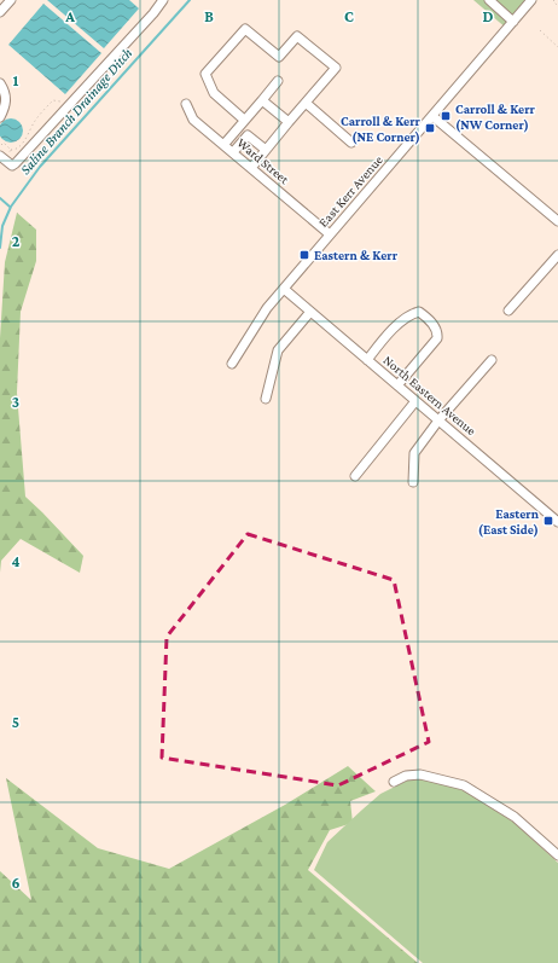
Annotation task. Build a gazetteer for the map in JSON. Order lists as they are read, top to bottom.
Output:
{
  "streets": {
    "street": ["Ward Street", "East Kerr Avenue", "North Eastern Avenue"]
  },
  "crossings": [
    ["Ward Street", "East Kerr Avenue"],
    ["East Kerr Avenue", "North Eastern Avenue"]
  ],
  "water": ["Saline Branch Drainage Ditch"],
  "places": {
    "transit": [
      "Carroll & Kerr (NW Corner)",
      "Carroll & Kerr (NE Corner)",
      "Eastern & Kerr",
      "Eastern (East Side)"
    ]
  },
  "grid": {
    "columns": [
      "A",
      "B",
      "C",
      "D"
    ],
    "rows": [
      "1",
      "2",
      "3",
      "4",
      "5",
      "6"
    ]
  }
}
